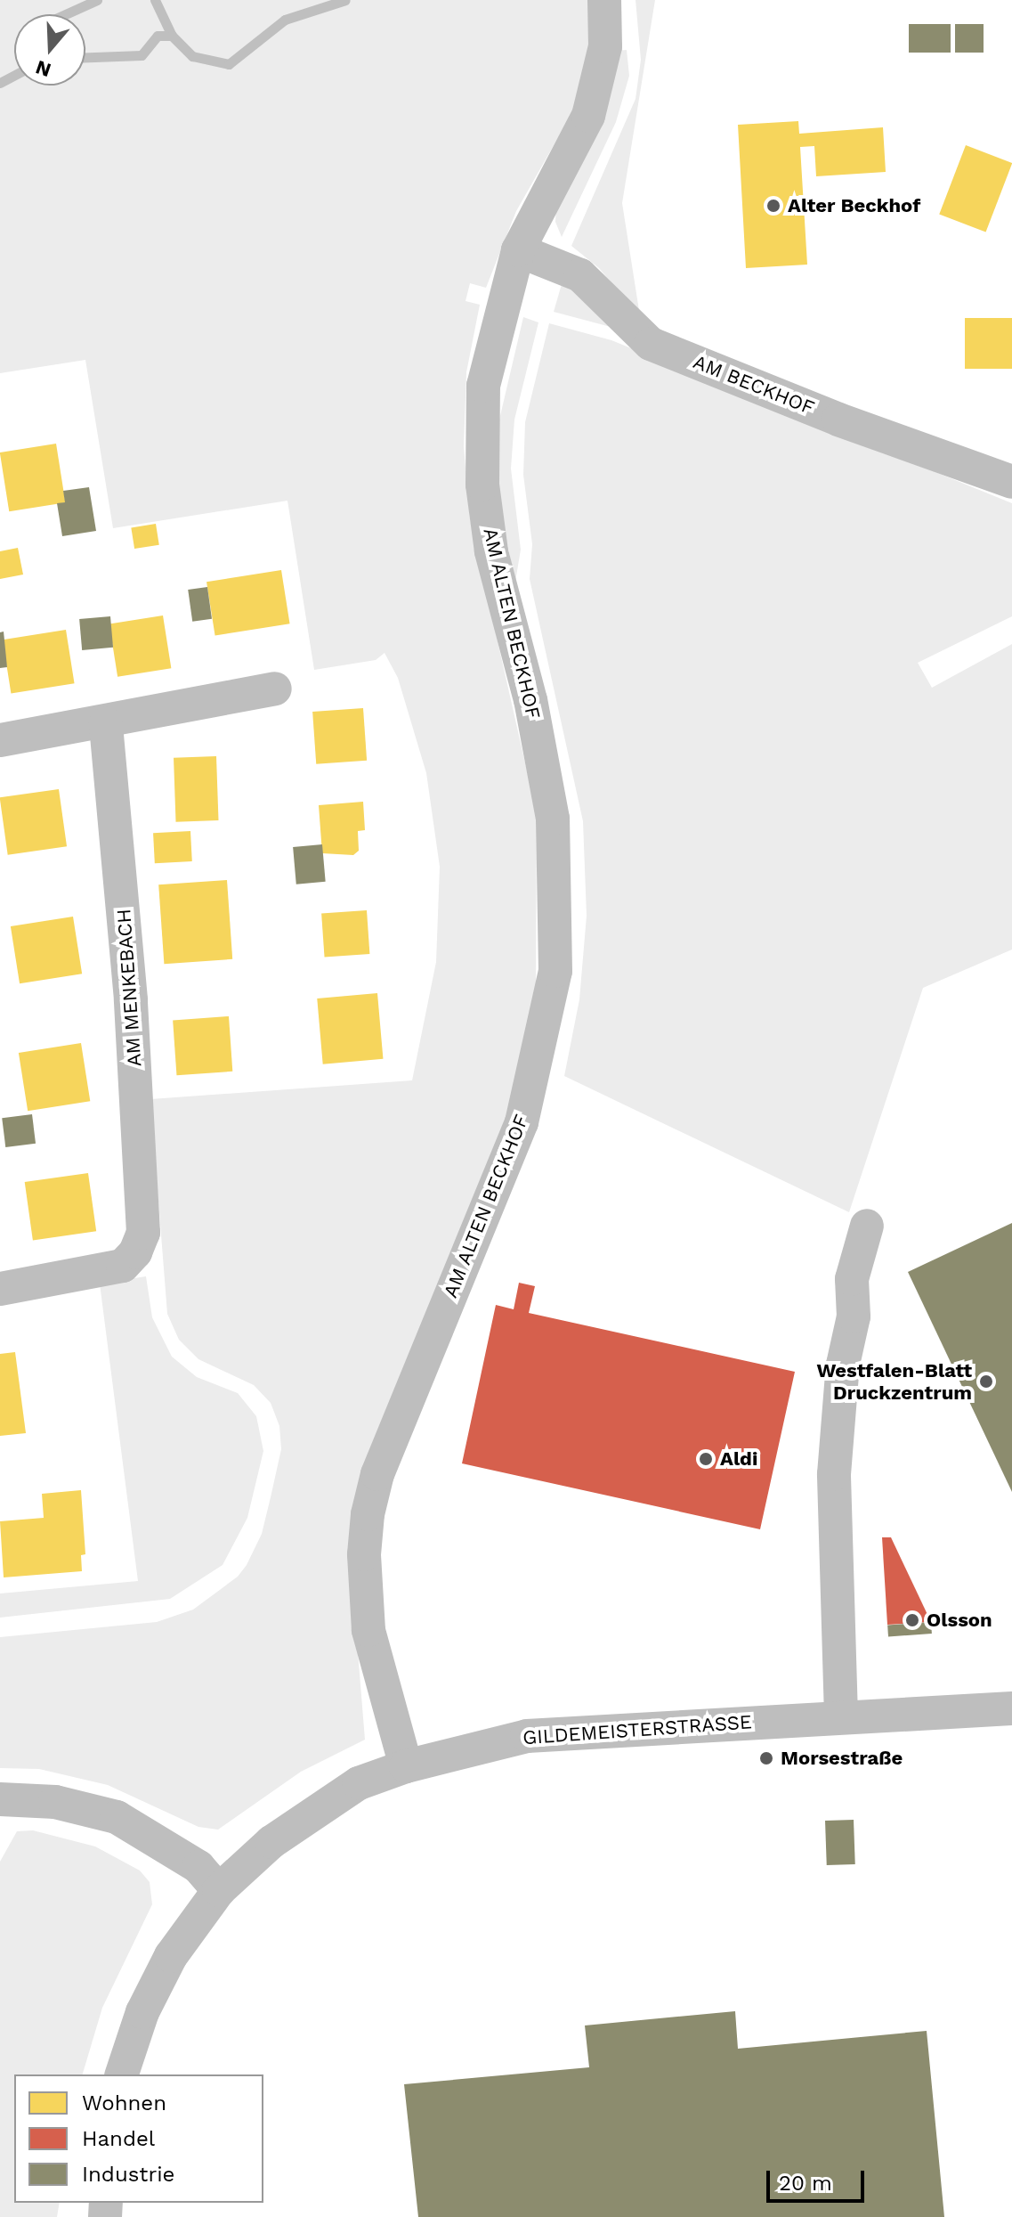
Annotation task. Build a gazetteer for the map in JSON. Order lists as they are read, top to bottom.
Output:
{
  "streets": {
    "street": [
      "AM BECKHOF",
      "AM ALTEN BECKHOF",
      "AM MENKEBACH",
      "GILDEMEISTERSTRASSE"
    ]
  },
  "crossings": [
    ["AM BECKHOF", "AM ALTEN BECKHOF"],
    ["AM ALTEN BECKHOF", "GILDEMEISTERSTRASSE"]
  ],
  "places": [
    "Alter Beckhof",
    "Westfalen-Blatt Druckzentrum",
    "Aldi",
    "Olsson",
    "Morsestraße"
  ],
  "legend": ["Wohnen", "Handel", "Industrie"],
  "scale_bar": "20 m",
  "north": "bottom"
}
